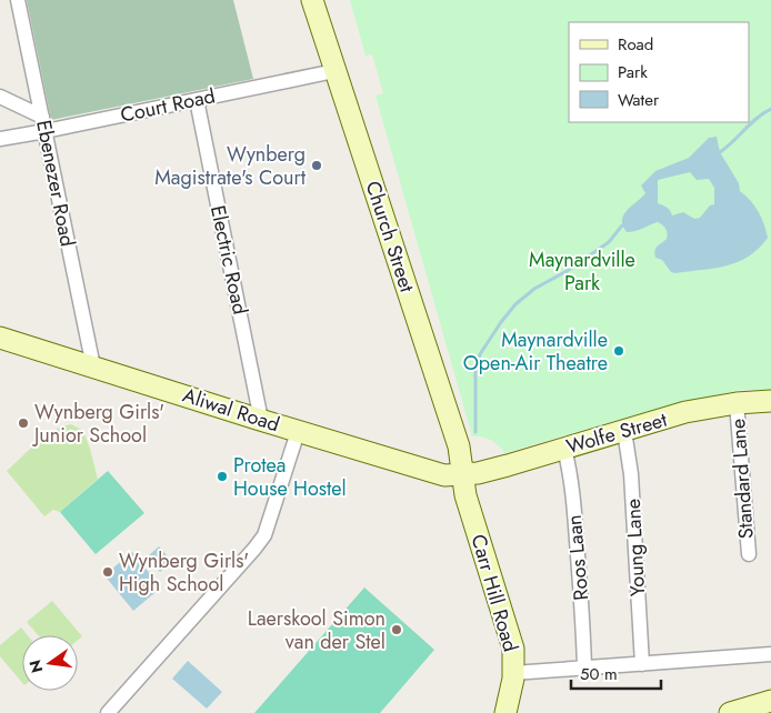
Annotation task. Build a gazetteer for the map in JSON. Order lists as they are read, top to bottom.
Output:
{
  "streets": {
    "street": [
      "Court Road",
      "Ebenezer Road",
      "Church Street",
      "Electric Road",
      "Aliwal Road",
      "Wolfe Street",
      "Standard Lane",
      "Young Lane",
      "Roos Laan",
      "Carr Hill Road"
    ]
  },
  "crossings": [
    ["Court Road", "Ebenezer Road"],
    ["Court Road", "Church Street"],
    ["Court Road", "Electric Road"],
    ["Ebenezer Road", "Aliwal Road"],
    ["Church Street", "Aliwal Road"],
    ["Church Street", "Wolfe Street"],
    ["Church Street", "Carr Hill Road"],
    ["Electric Road", "Aliwal Road"],
    ["Aliwal Road", "Wolfe Street"],
    ["Aliwal Road", "Carr Hill Road"],
    ["Wolfe Street", "Standard Lane"],
    ["Wolfe Street", "Young Lane"],
    ["Wolfe Street", "Roos Laan"],
    ["Wolfe Street", "Carr Hill Road"]
  ],
  "parks": ["Maynardville Park"],
  "places": [
    "Wynberg Magistrate's Court",
    "Maynardville Open-Air Theatre",
    "Wynberg Girls' Junior School",
    "Protea House Hostel",
    "Wynberg Girls' High School",
    "Laerskool Simon van der Stel"
  ],
  "legend": ["Road", "Park", "Water"],
  "scale_bar": "50 m",
  "north": "left"
}
